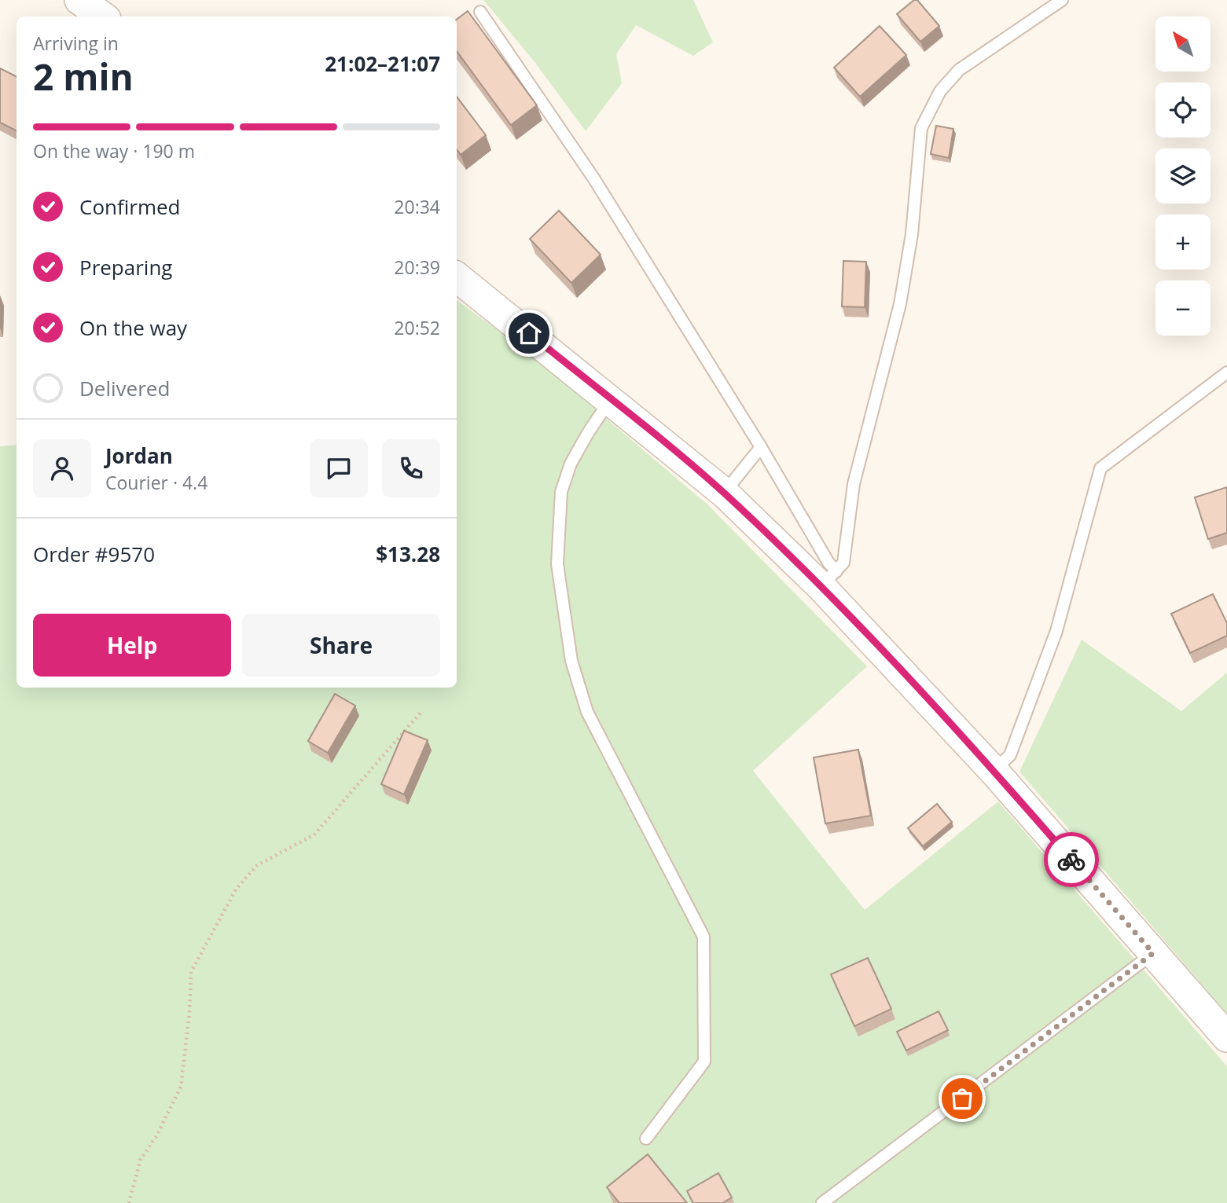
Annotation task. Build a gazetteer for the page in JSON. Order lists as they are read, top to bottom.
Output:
{
  "north": "top left",
  "page": {
    "map_buttons": ["+", "−"],
    "heading": ["2 min", "Arriving in", "21:02–21:07"],
    "panel": [
      "Jordan",
      "Courier · 4.4",
      "Order #9570",
      "$13.28"
    ],
    "bar": "On the way · 190 m",
    "list": [
      ["Confirmed", "20:34"],
      ["Preparing", "20:39"],
      ["On the way", "20:52"],
      "Delivered"
    ],
    "buttons": ["Help", "Share"]
  }
}
